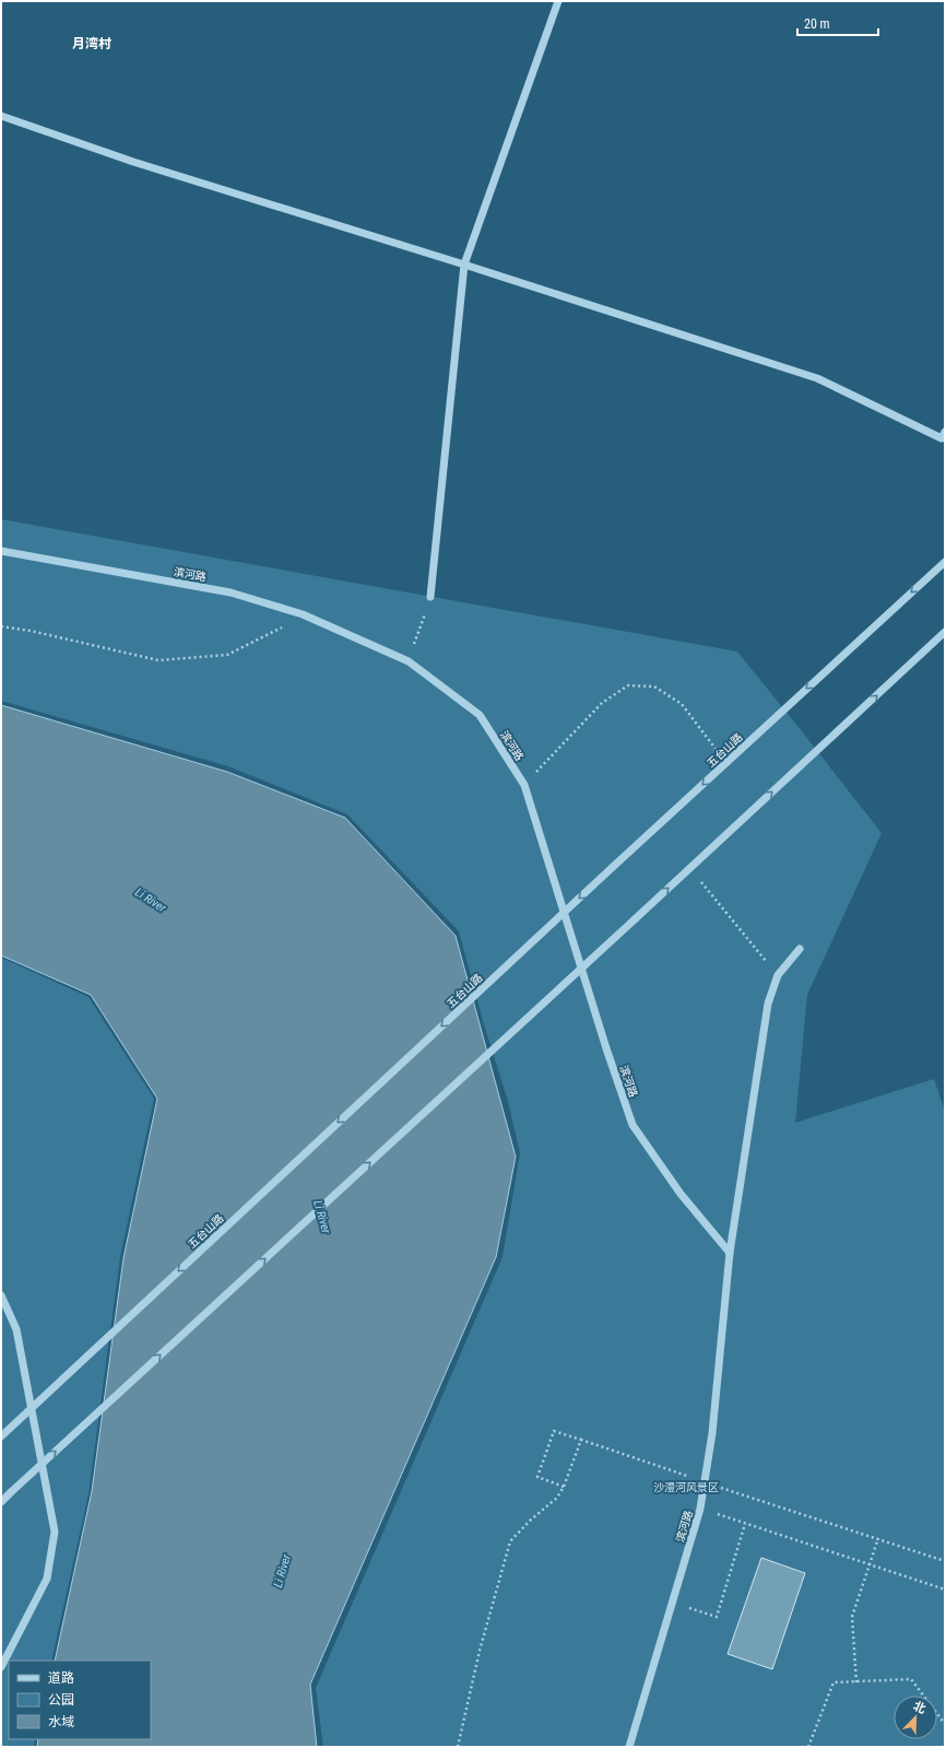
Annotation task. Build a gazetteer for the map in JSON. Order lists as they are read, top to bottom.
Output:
{
  "streets": {
    "street": ["滨河路", "五台山路"]
  },
  "districts": ["月湾村"],
  "water": ["Li River"],
  "parks": ["沙澧河风景区"],
  "legend": ["道路", "公园", "水域"],
  "scale_bar": "20 m",
  "north": "top right"
}
